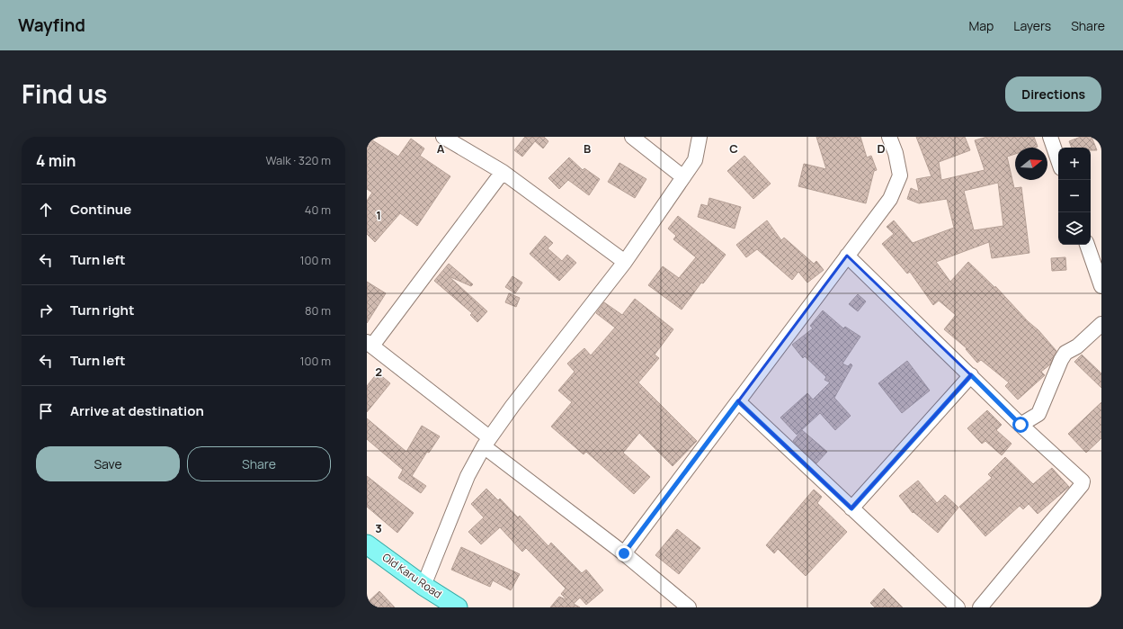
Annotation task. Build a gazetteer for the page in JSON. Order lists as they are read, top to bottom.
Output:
{
  "streets": {
    "main road": ["Old Karu Road"]
  },
  "north": "right",
  "page": {
    "header": "Wayfind",
    "nav": ["Map", "Layers", "Share"],
    "title": "Find us",
    "buttons": [
      "Directions",
      ["Save", "Share"]
    ],
    "heading": ["4 min", "Walk · 320 m"],
    "map_buttons": ["+", "−"],
    "list": [
      ["Continue", "40 m"],
      ["Turn left", "100 m"],
      ["Turn right", "80 m"],
      ["Turn left", "100 m"],
      "Arrive at destination"
    ]
  },
  "grid": {
    "columns": [
      "A",
      "B",
      "C",
      "D"
    ],
    "rows": ["1", "2", "3"]
  }
}
